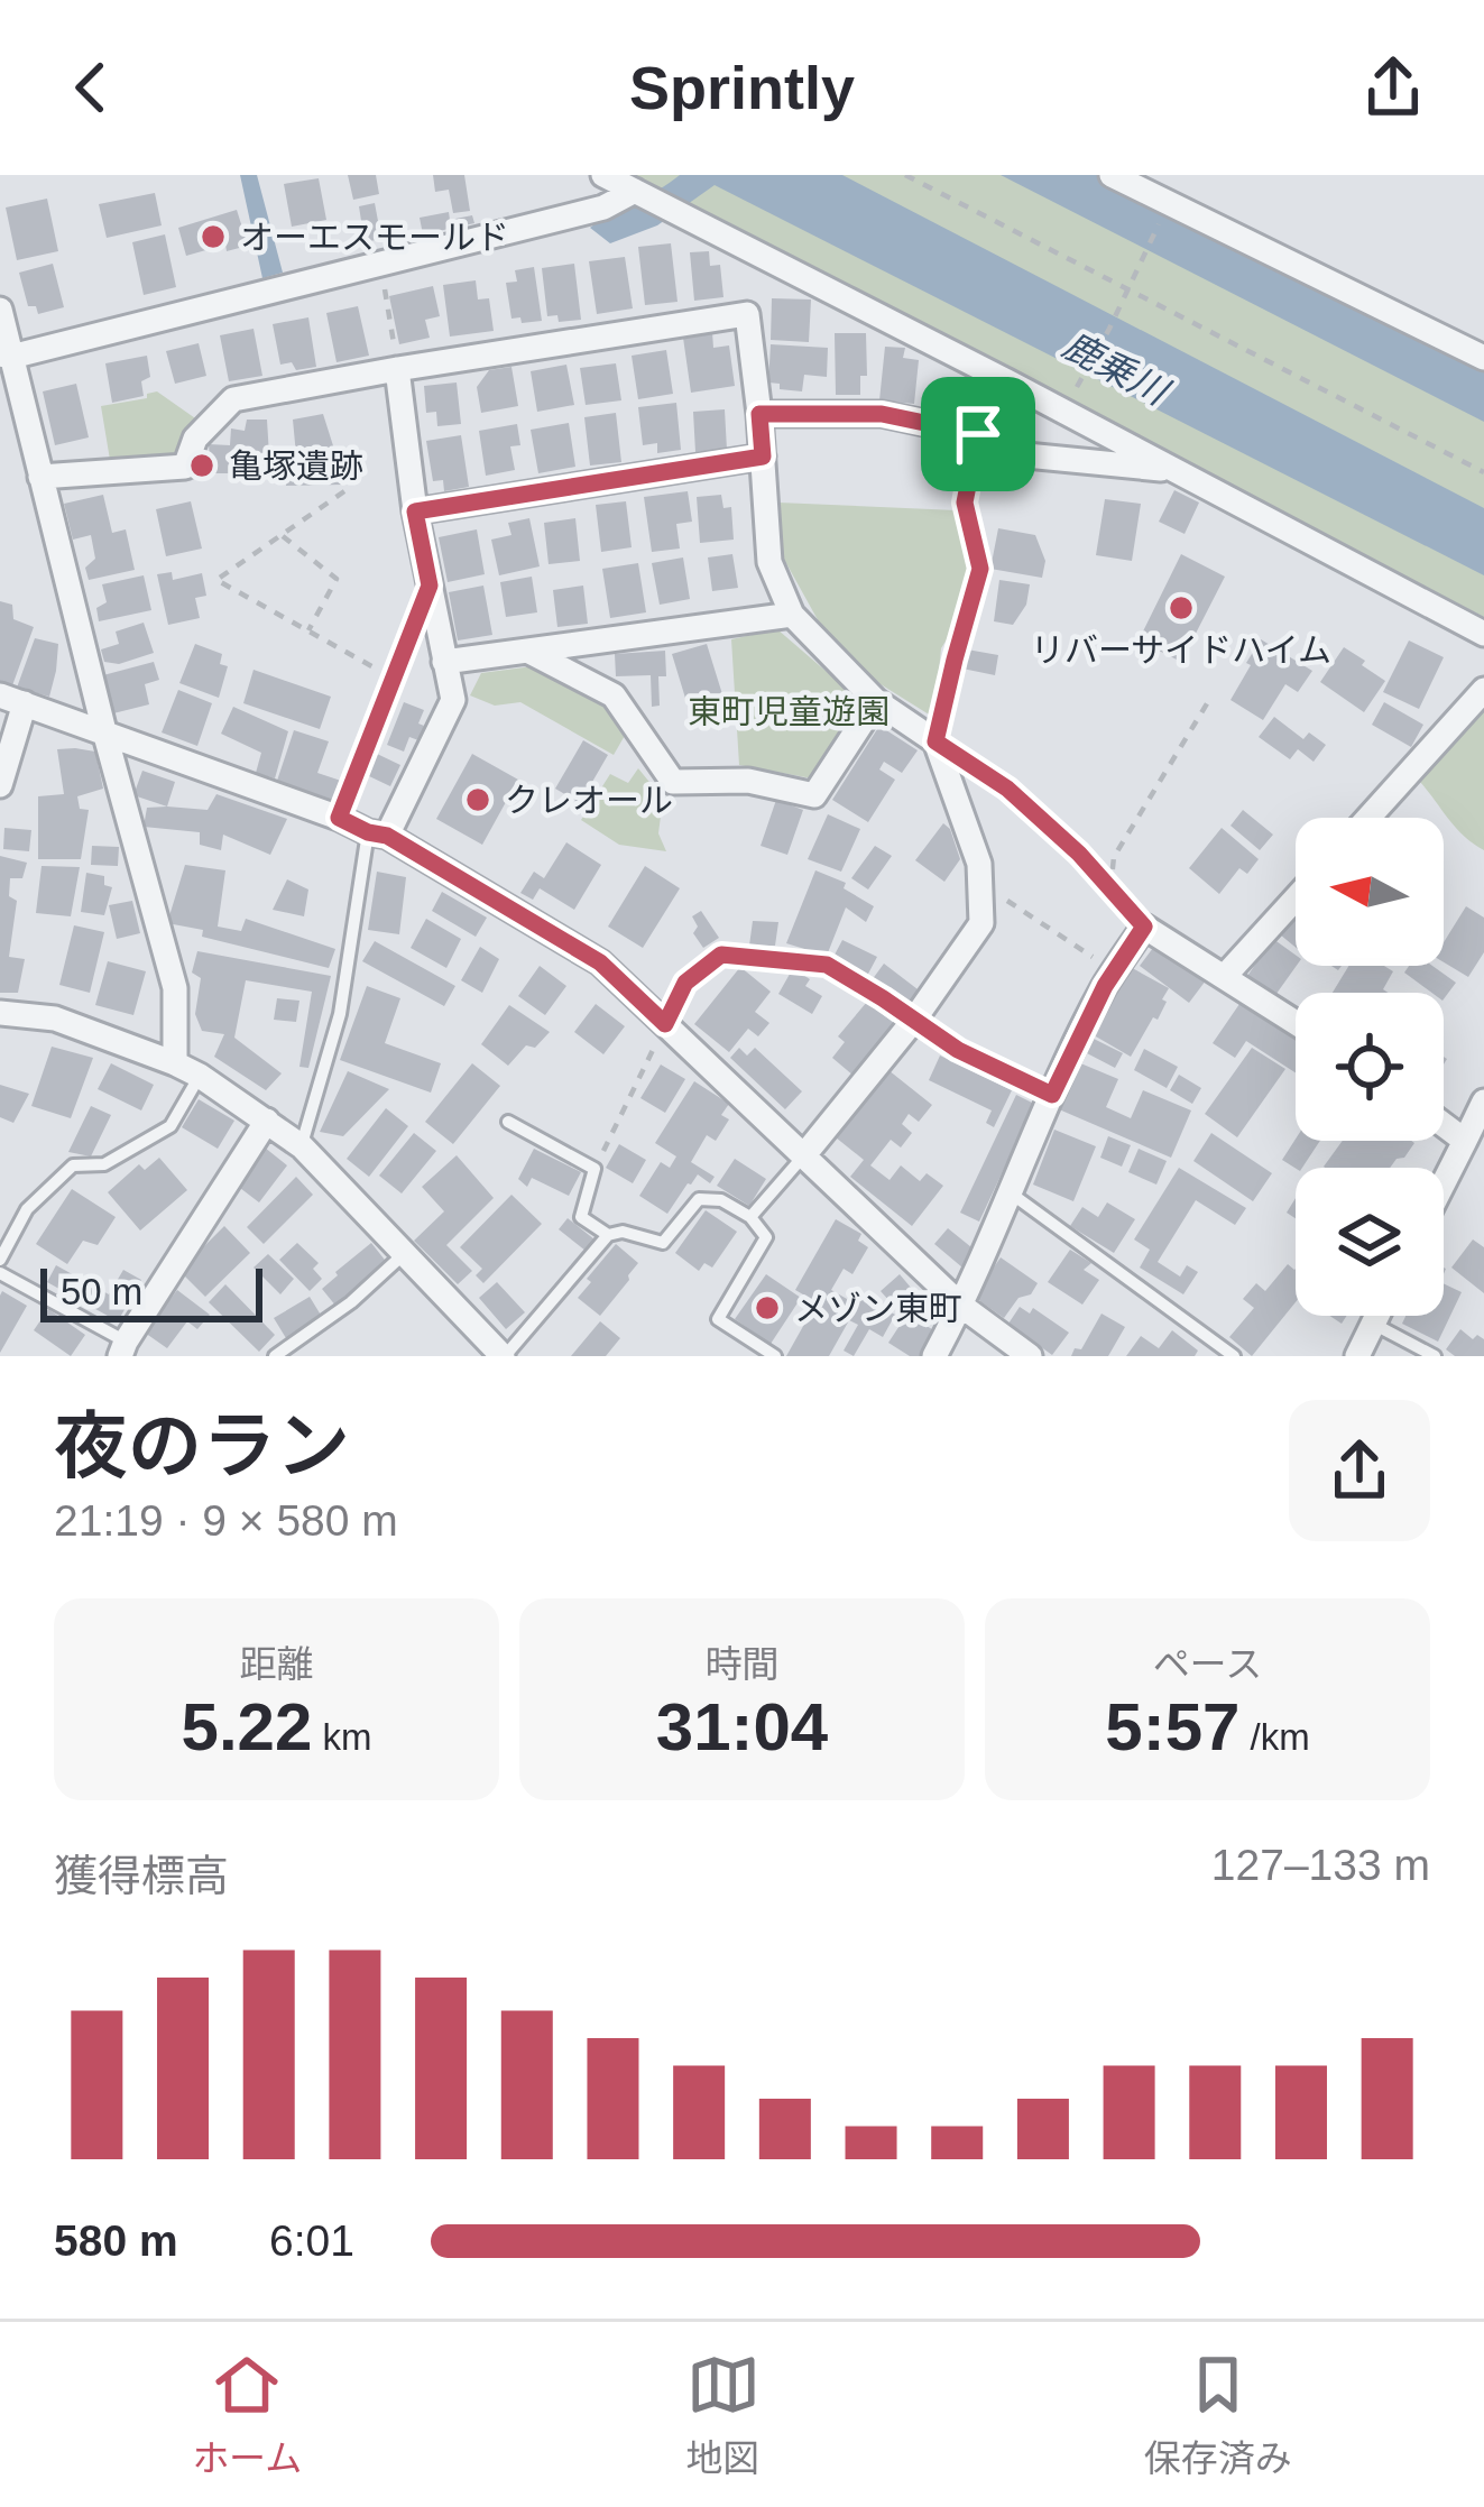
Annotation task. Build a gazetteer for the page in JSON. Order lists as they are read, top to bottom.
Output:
{
  "water": ["鹿乗川"],
  "parks": ["東町児童遊園"],
  "places": [
    "オーエスモールド",
    "亀塚遺跡",
    "リバーサイドハイム",
    "クレオール",
    "メゾン東町"
  ],
  "scale_bar": "50 m",
  "north": "left",
  "page": {
    "header": "Sprintly",
    "scale": "50 m",
    "heading": ["夜のラン", "21:19 · 9 × 580 m"],
    "stats": [
      ["距離", "5.22 km"],
      ["時間", "31:04"],
      ["ペース", "5:57 /km"]
    ],
    "chart": ["獲得標高", "127–133 m"],
    "list": [
      {
        "name": "580 m",
        "note": "6:01"
      }
    ],
    "tabs": ["ホーム", "地図", "保存済み"]
  }
}
